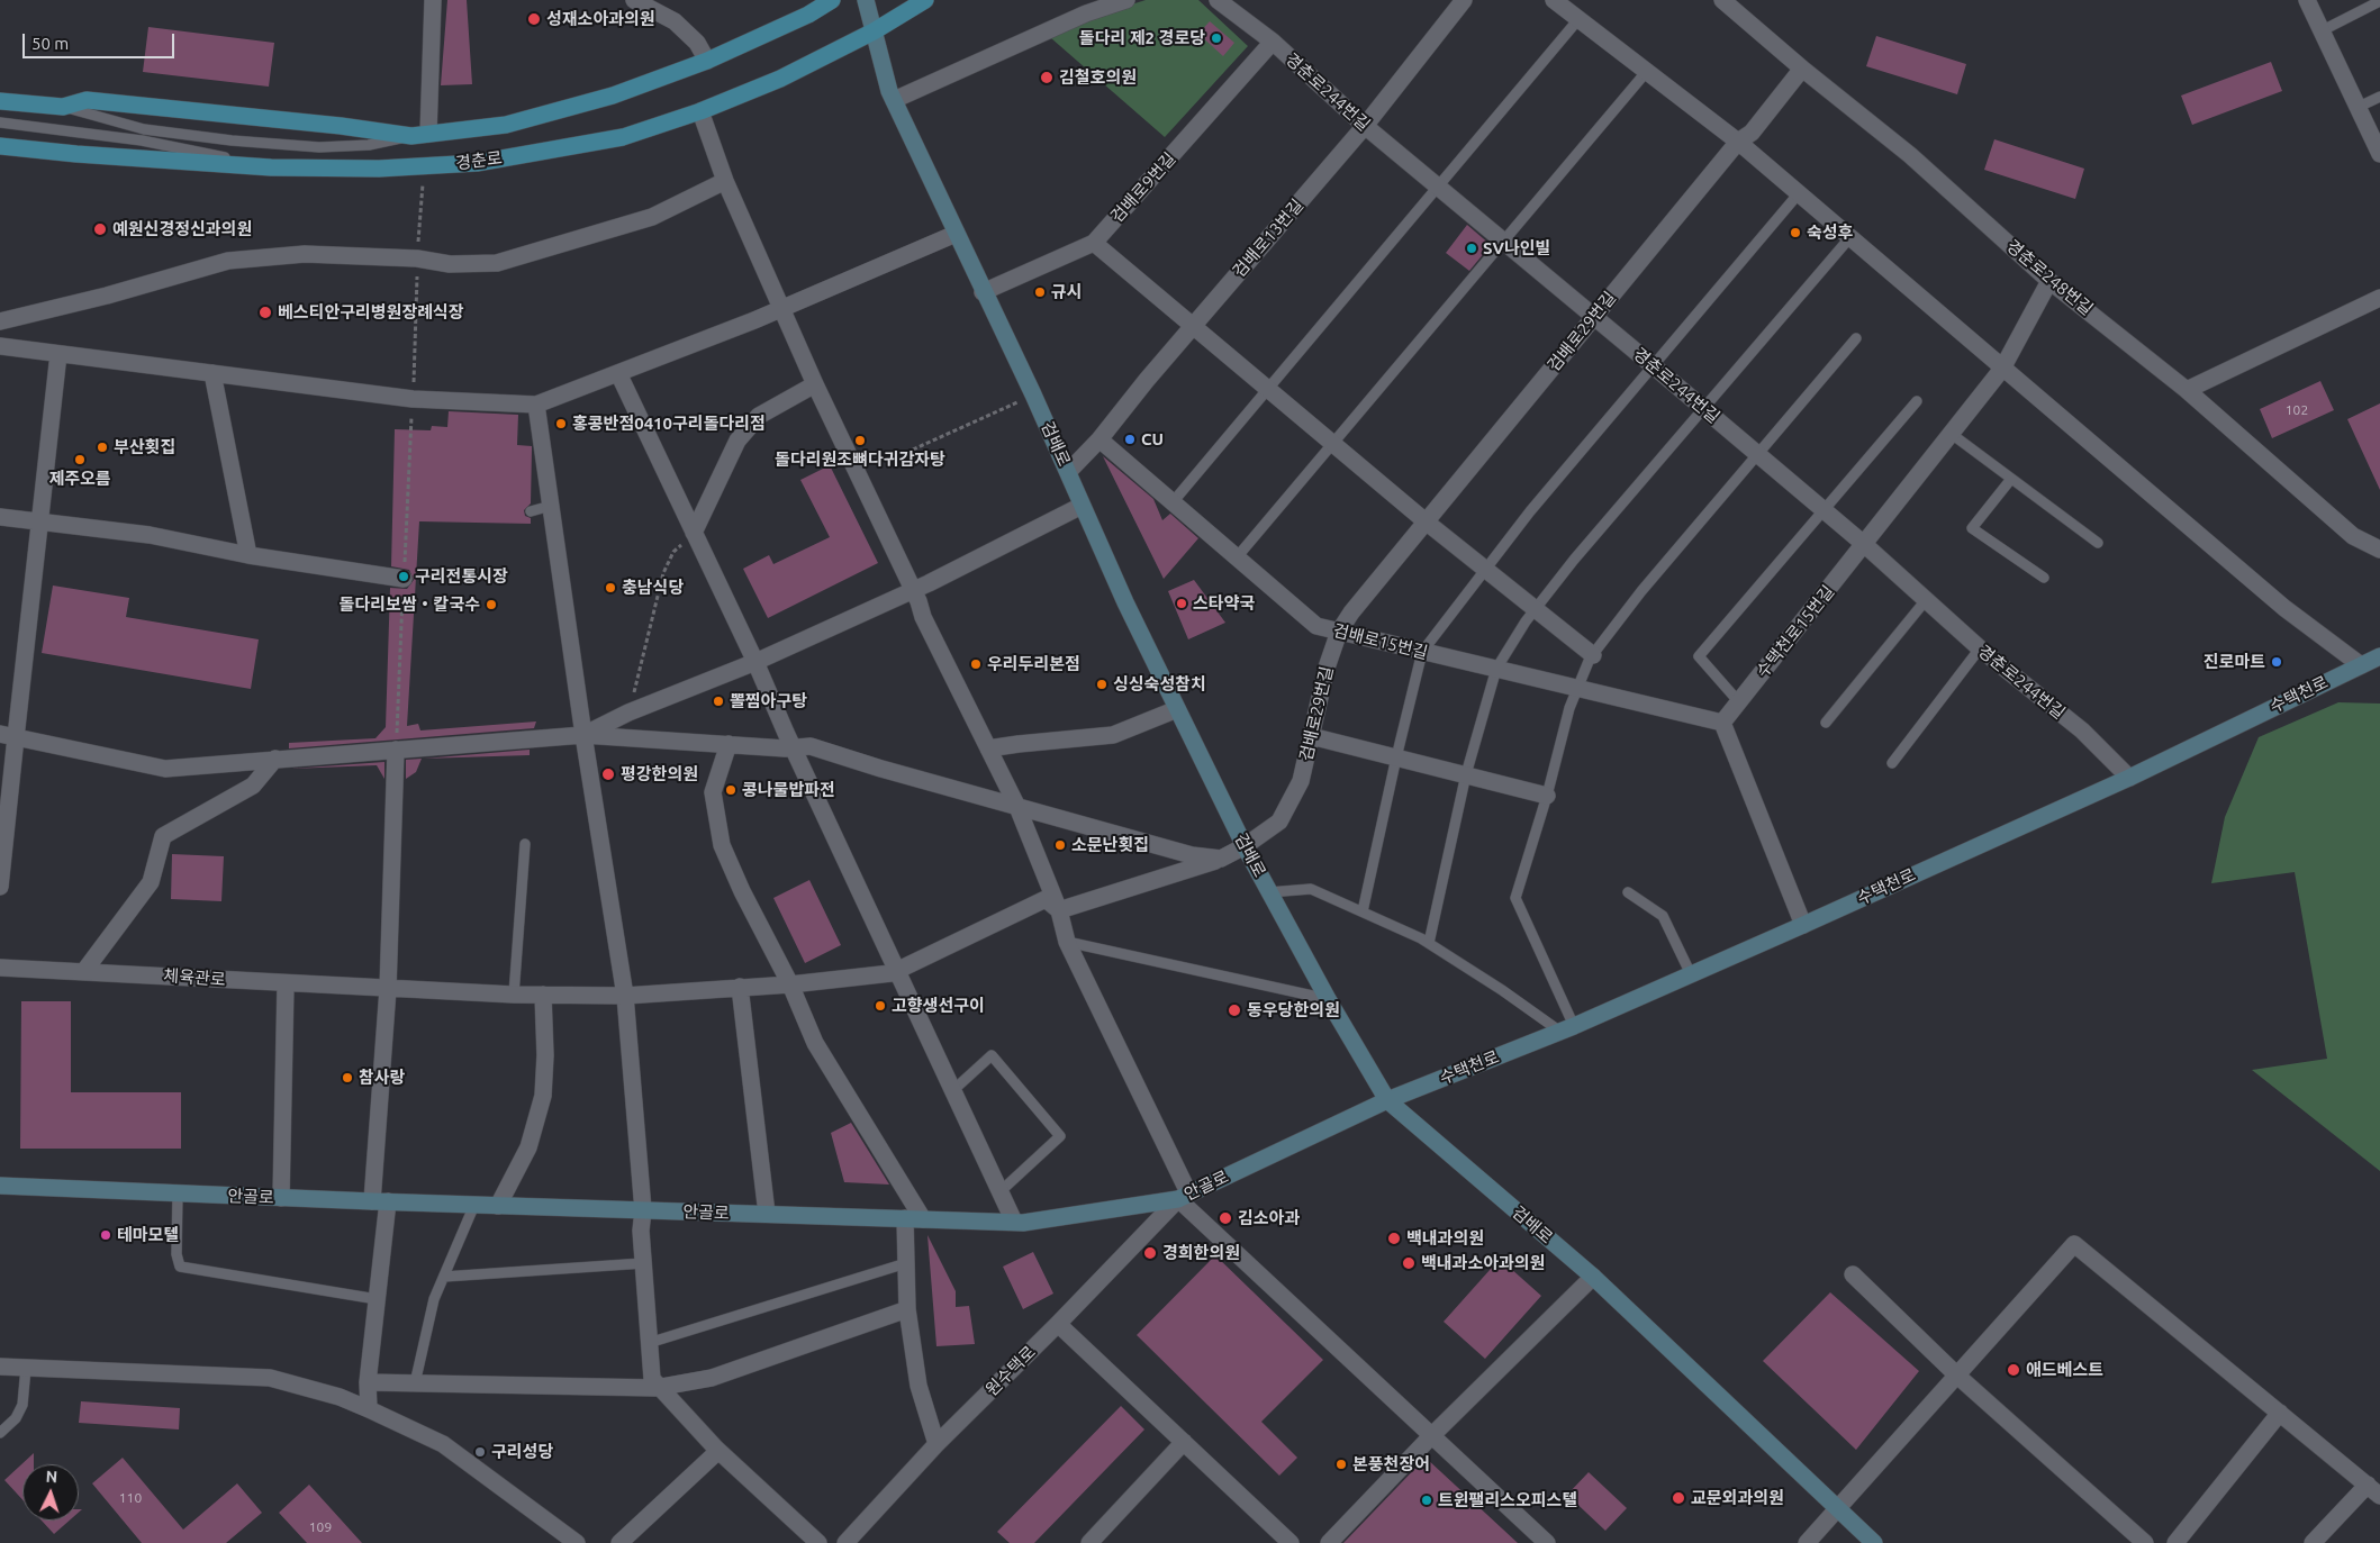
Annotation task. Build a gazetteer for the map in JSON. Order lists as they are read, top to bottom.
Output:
{
  "streets": {
    "main road": ["경춘로"],
    "street": [
      "경춘로244번길",
      "검배로9번길",
      "검배로13번길",
      "경춘로248번길",
      "검배로29번길",
      "검배로",
      "수택천로15번길",
      "검배로15번길",
      "수택천로",
      "체육관로",
      "안골로",
      "원수택로"
    ]
  },
  "crossings": [
    ["경춘로244번길", "검배로9번길"],
    ["경춘로244번길", "검배로13번길"],
    ["경춘로244번길", "검배로29번길"],
    ["경춘로244번길", "수택천로15번길"],
    ["경춘로244번길", "수택천로"],
    ["경춘로", "검배로"],
    ["검배로9번길", "검배로"],
    ["검배로13번길", "검배로"],
    ["검배로13번길", "검배로15번길"],
    ["경춘로248번길", "검배로29번길"],
    ["경춘로248번길", "수택천로15번길"],
    ["검배로29번길", "검배로"],
    ["검배로29번길", "검배로15번길"],
    ["검배로29번길", "체육관로"],
    ["검배로", "수택천로"],
    ["검배로", "안골로"],
    ["수택천로15번길", "검배로15번길"],
    ["수택천로", "안골로"],
    ["안골로", "원수택로"]
  ],
  "places": [
    "성재소아과의원",
    "돌다리 제2 경로당",
    "김철호의원",
    "예원신경정신과의원",
    "숙성후",
    "SV나인빌",
    "규시",
    "베스티안구리병원장례식장",
    "홍콩반점0410구리돌다리점",
    "CU",
    "돌다리원조뼈다귀감자탕",
    "부산횟집",
    "제주오름",
    "구리전통시장",
    "충남식당",
    "스타약국",
    "돌다리보쌈・칼국수",
    "진로마트",
    "우리두리본점",
    "싱싱숙성참치",
    "뽈찜아구탕",
    "평강한의원",
    "콩나물밥파전",
    "소문난횟집",
    "고향생선구이",
    "동우당한의원",
    "참사랑",
    "김소아과",
    "테마모텔",
    "백내과의원",
    "경희한의원",
    "백내과소아과의원",
    "애드베스트",
    "구리성당",
    "본풍천장어",
    "교문외과의원",
    "트윈팰리스오피스텔"
  ],
  "house_numbers": ["102", "110", "109"],
  "scale_bar": "50 m",
  "north": "top"
}
